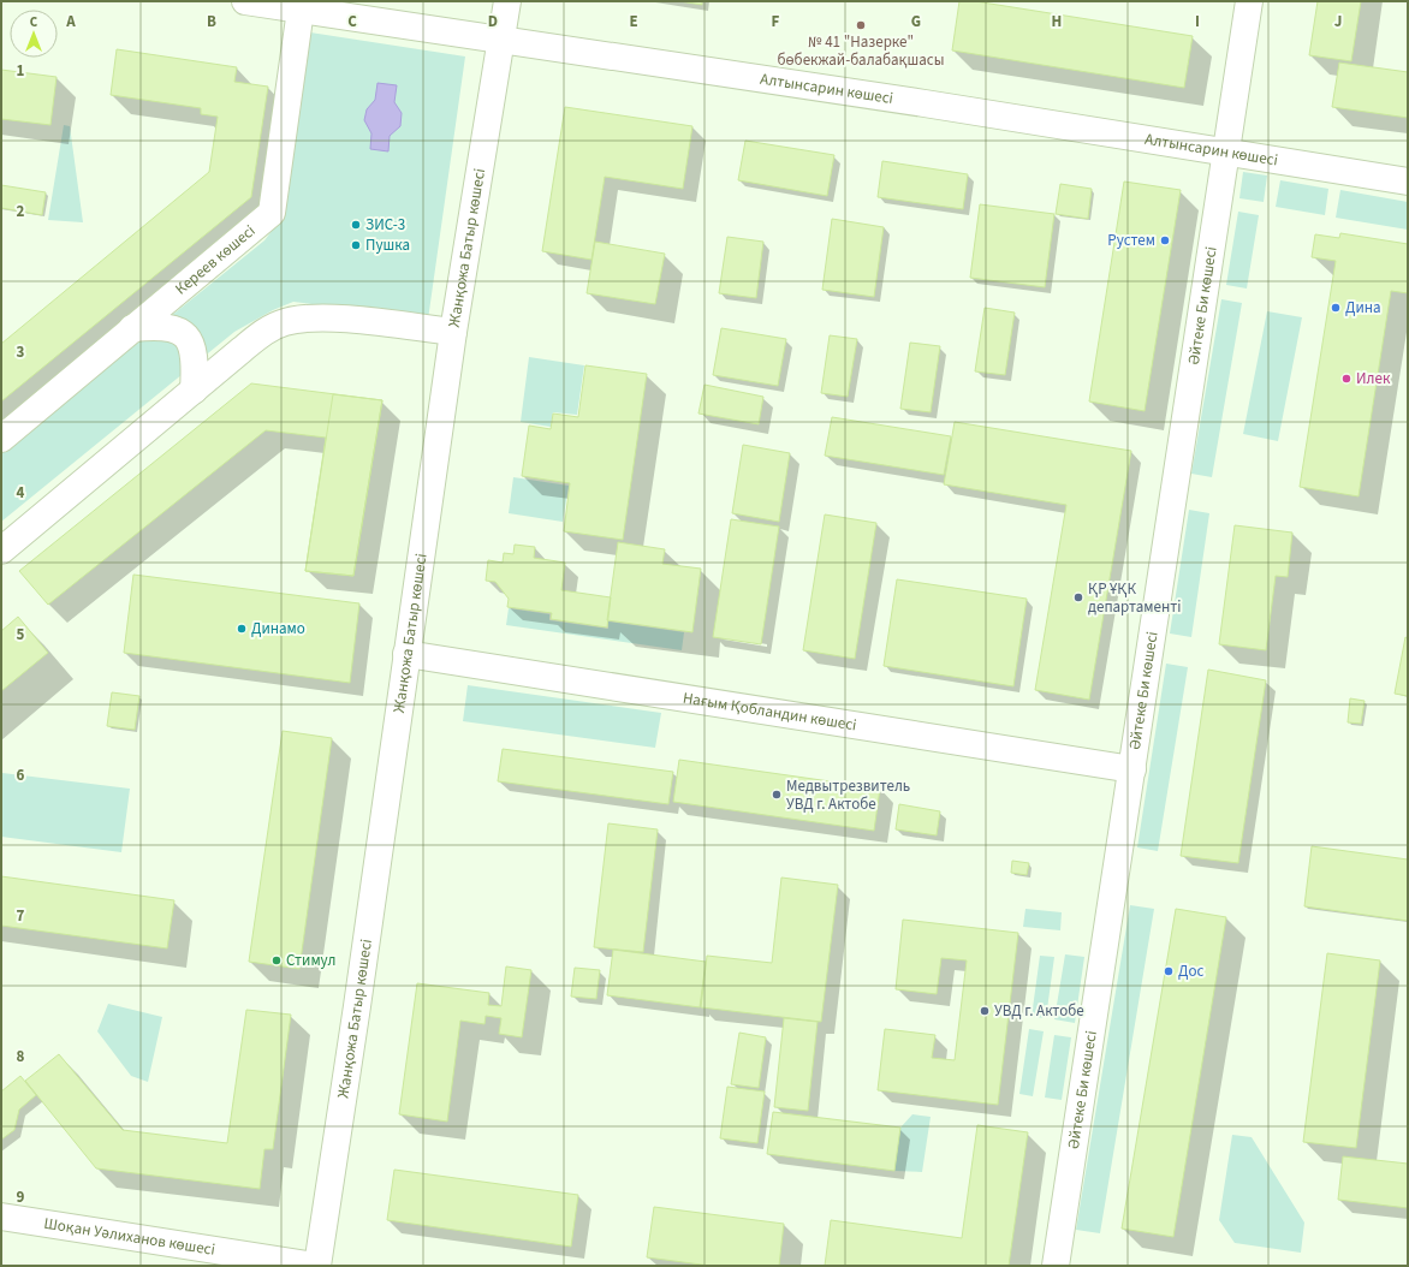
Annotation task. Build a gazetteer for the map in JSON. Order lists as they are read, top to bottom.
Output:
{
  "streets": {
    "street": [
      "Алтынсарин көшесі",
      "Жанқожа Батыр көшесі",
      "Кереев көшесі",
      "Әйтеке Би көшесі",
      "Нағым Қобландин көшесі",
      "Шоқан Уәлиханов көшесі"
    ]
  },
  "crossings": [
    ["Алтынсарин көшесі", "Жанқожа Батыр көшесі"],
    ["Алтынсарин көшесі", "Кереев көшесі"],
    ["Алтынсарин көшесі", "Әйтеке Би көшесі"],
    ["Жанқожа Батыр көшесі", "Нағым Қобландин көшесі"],
    ["Жанқожа Батыр көшесі", "Шоқан Уәлиханов көшесі"],
    ["Әйтеке Би көшесі", "Нағым Қобландин көшесі"]
  ],
  "places": [
    "№ 41 \"Назерке\" бөбекжай-балабақшасы",
    "ЗИС-3",
    "Рустем",
    "Пушка",
    "Дина",
    "Илек",
    "ҚР ҰҚК департаменті",
    "Динамо",
    "Медвытрезвитель УВД г. Актобе",
    "Стимул",
    "Дос",
    "УВД г. Актобе"
  ],
  "north": "top",
  "grid": {
    "columns": [
      "A",
      "B",
      "C",
      "D",
      "E",
      "F",
      "G",
      "H",
      "I",
      "J"
    ],
    "rows": [
      "1",
      "2",
      "3",
      "4",
      "5",
      "6",
      "7",
      "8",
      "9"
    ]
  }
}
